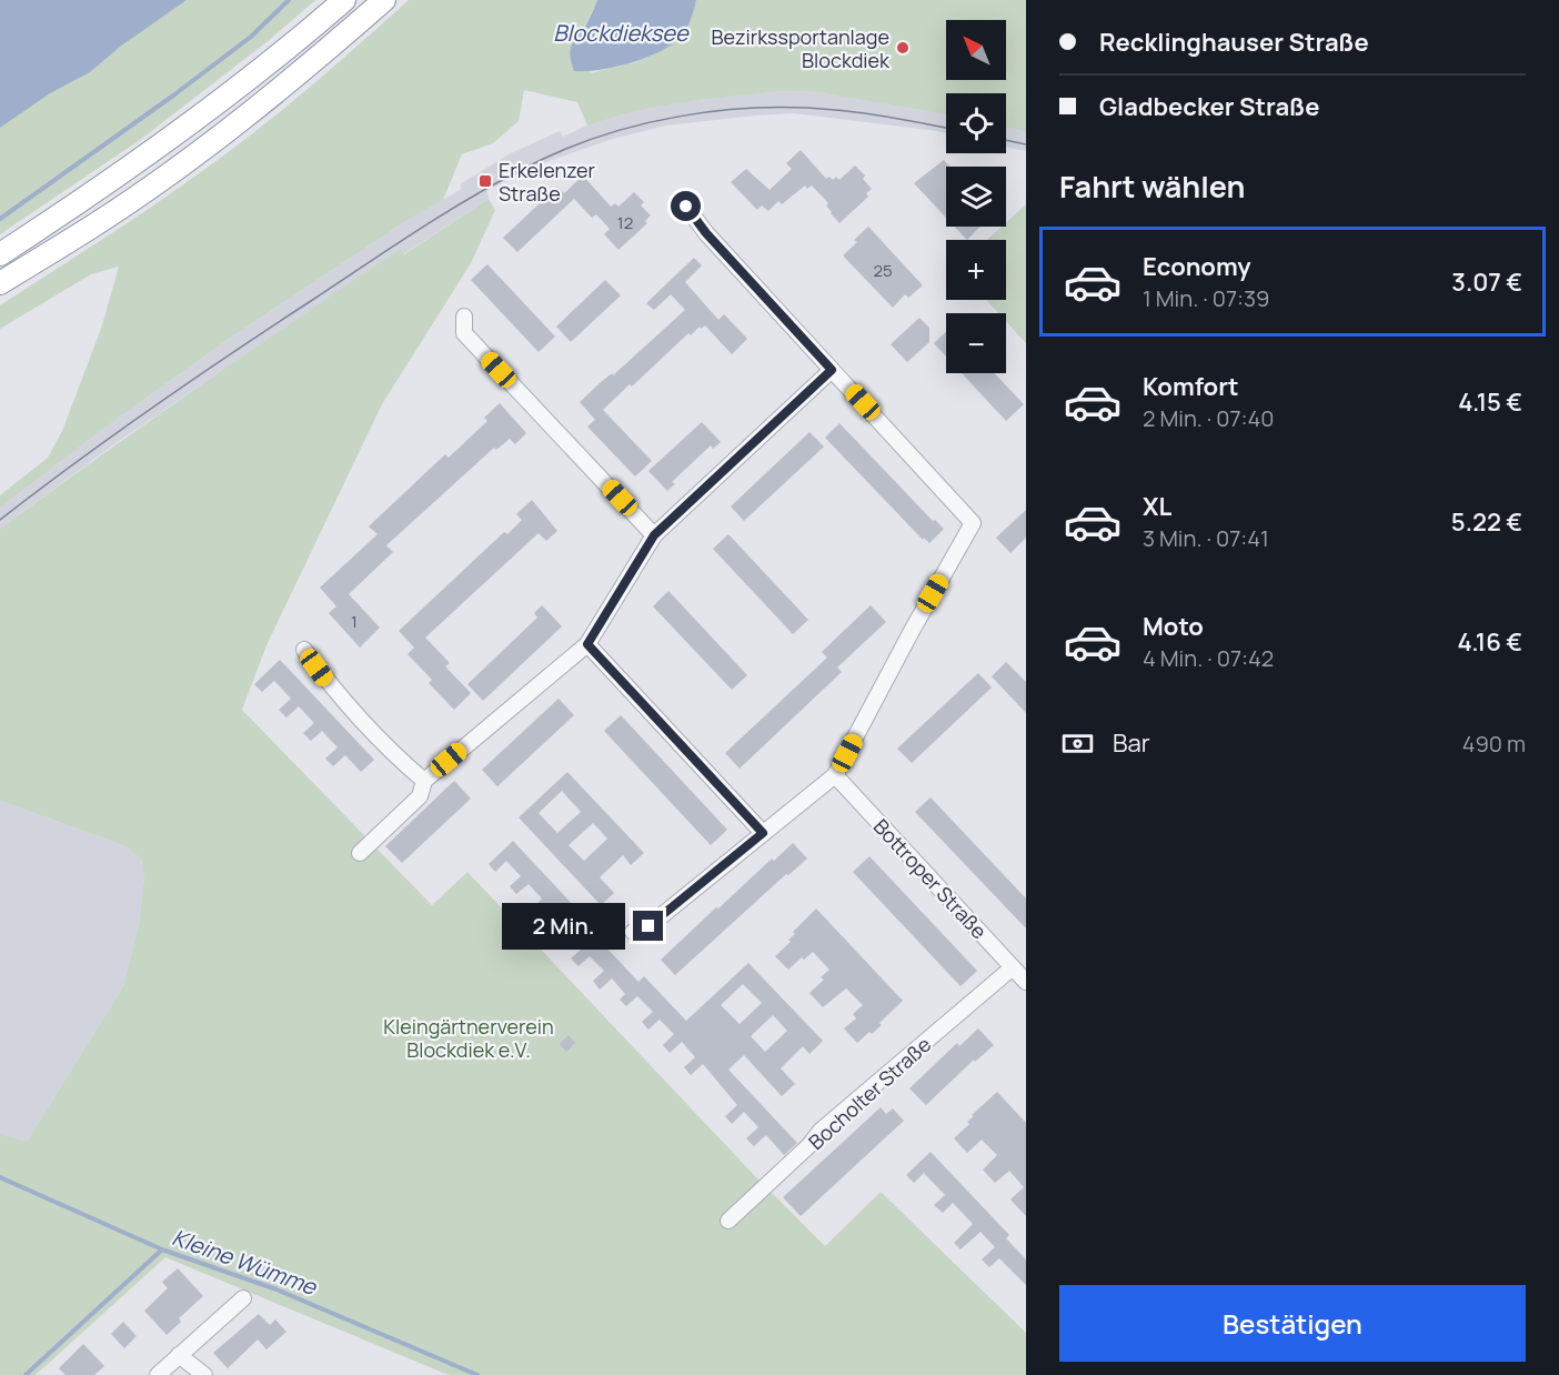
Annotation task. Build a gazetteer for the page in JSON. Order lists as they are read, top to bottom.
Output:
{
  "streets": {
    "street": ["Bottroper Straße", "Bocholter Straße"]
  },
  "crossings": [
    ["Bottroper Straße", "Bocholter Straße"]
  ],
  "water": ["Blockdieksee", "Kleine Wümme"],
  "parks": ["Kleingärtnerverein Blockdiek e.V."],
  "places": {
    "other": ["Bezirkssportanlage Blockdiek"],
    "transit": ["Erkelenzer Straße"]
  },
  "house_numbers": ["12", "25", "1"],
  "north": "top left",
  "page": {
    "banner": ["Recklinghauser Straße", "Gladbecker Straße"],
    "map_buttons": ["+", "−"],
    "heading": "Fahrt wählen",
    "list": [
      {
        "name": "Economy",
        "note": "1 Min. · 07:39",
        "value": "3.07 €"
      },
      {
        "name": "Komfort",
        "note": "2 Min. · 07:40",
        "value": "4.15 €"
      },
      {
        "name": "XL",
        "note": "3 Min. · 07:41",
        "value": "5.22 €"
      },
      {
        "name": "Moto",
        "note": "4 Min. · 07:42",
        "value": "4.16 €"
      }
    ],
    "pay": ["Bar", "490 m"],
    "bubble": "2 Min.",
    "buttons": "Bestätigen"
  }
}
